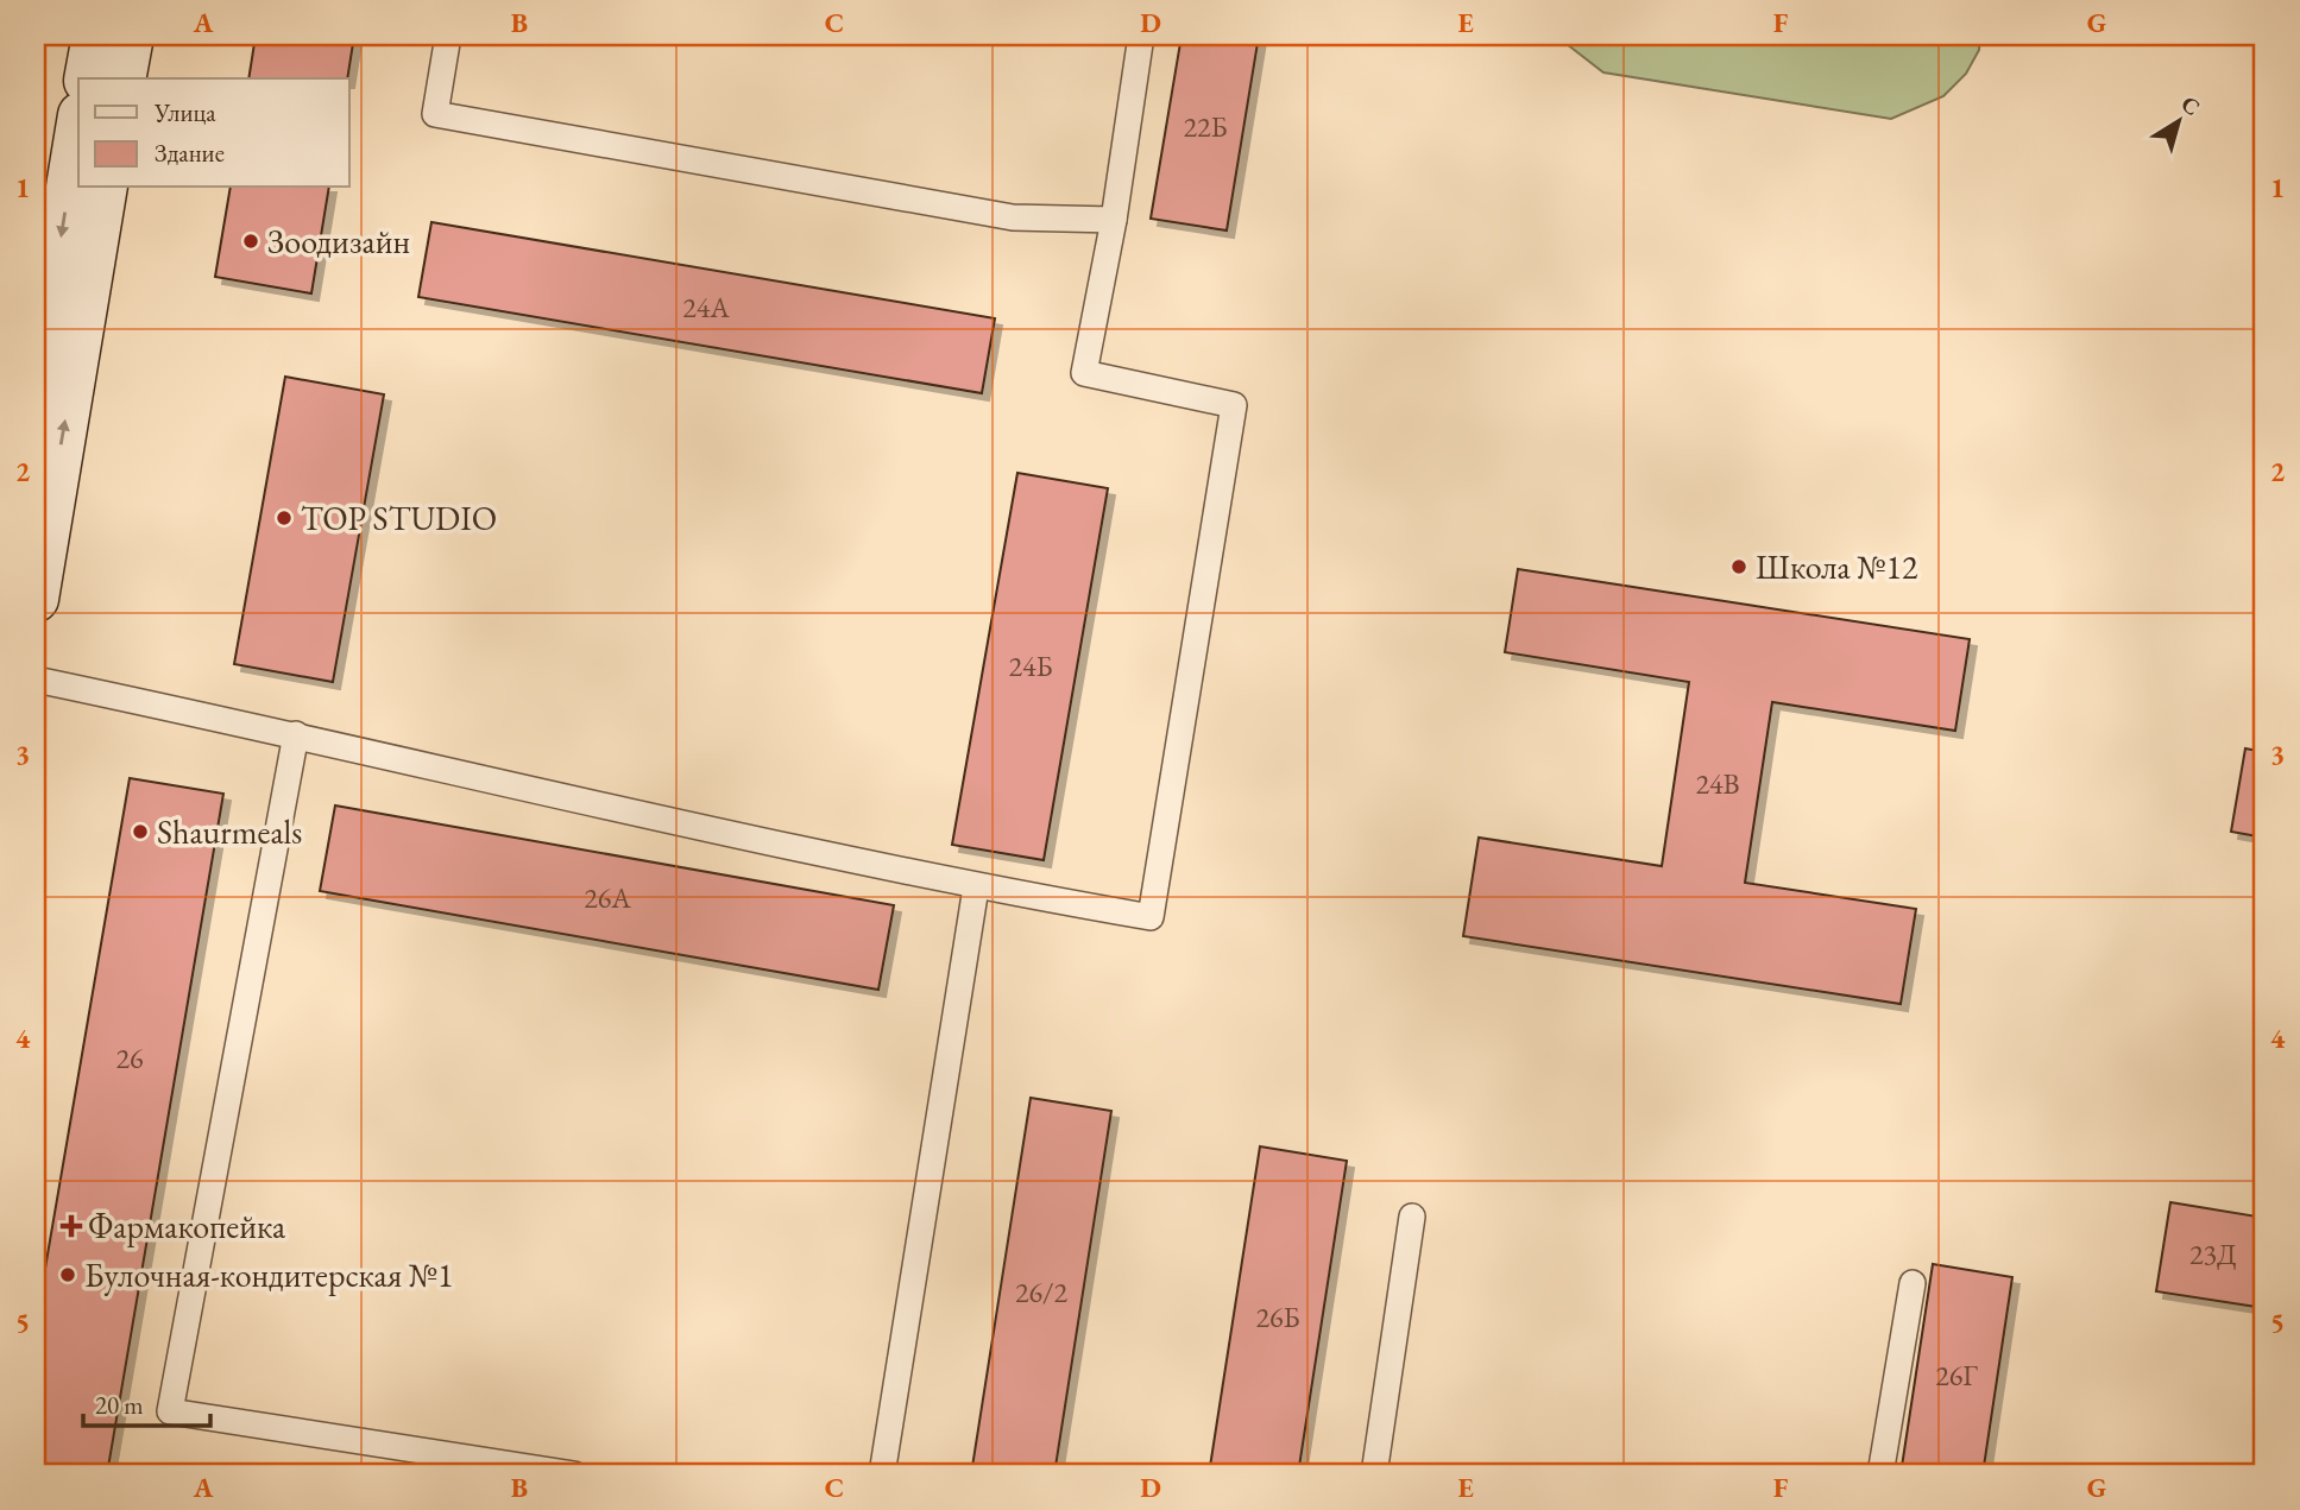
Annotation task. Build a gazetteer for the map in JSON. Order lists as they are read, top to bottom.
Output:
{
  "places": {
    "other": [
      "Зоодизайн",
      "TOP STUDIO",
      "Школа №12",
      "Shaurmeals",
      "Булочная-кондитерская №1"
    ],
    "health": ["Фармакопейка"]
  },
  "house_numbers": [
    "22Б",
    "24А",
    "24Б",
    "24В",
    "26А",
    "26",
    "23Д",
    "26/2",
    "26Б",
    "26Г"
  ],
  "legend": ["Улица", "Здание"],
  "scale_bar": "20 m",
  "north": "top right",
  "grid": {
    "columns": [
      "A",
      "B",
      "C",
      "D",
      "E",
      "F",
      "G"
    ],
    "rows": [
      "1",
      "2",
      "3",
      "4",
      "5"
    ]
  }
}
